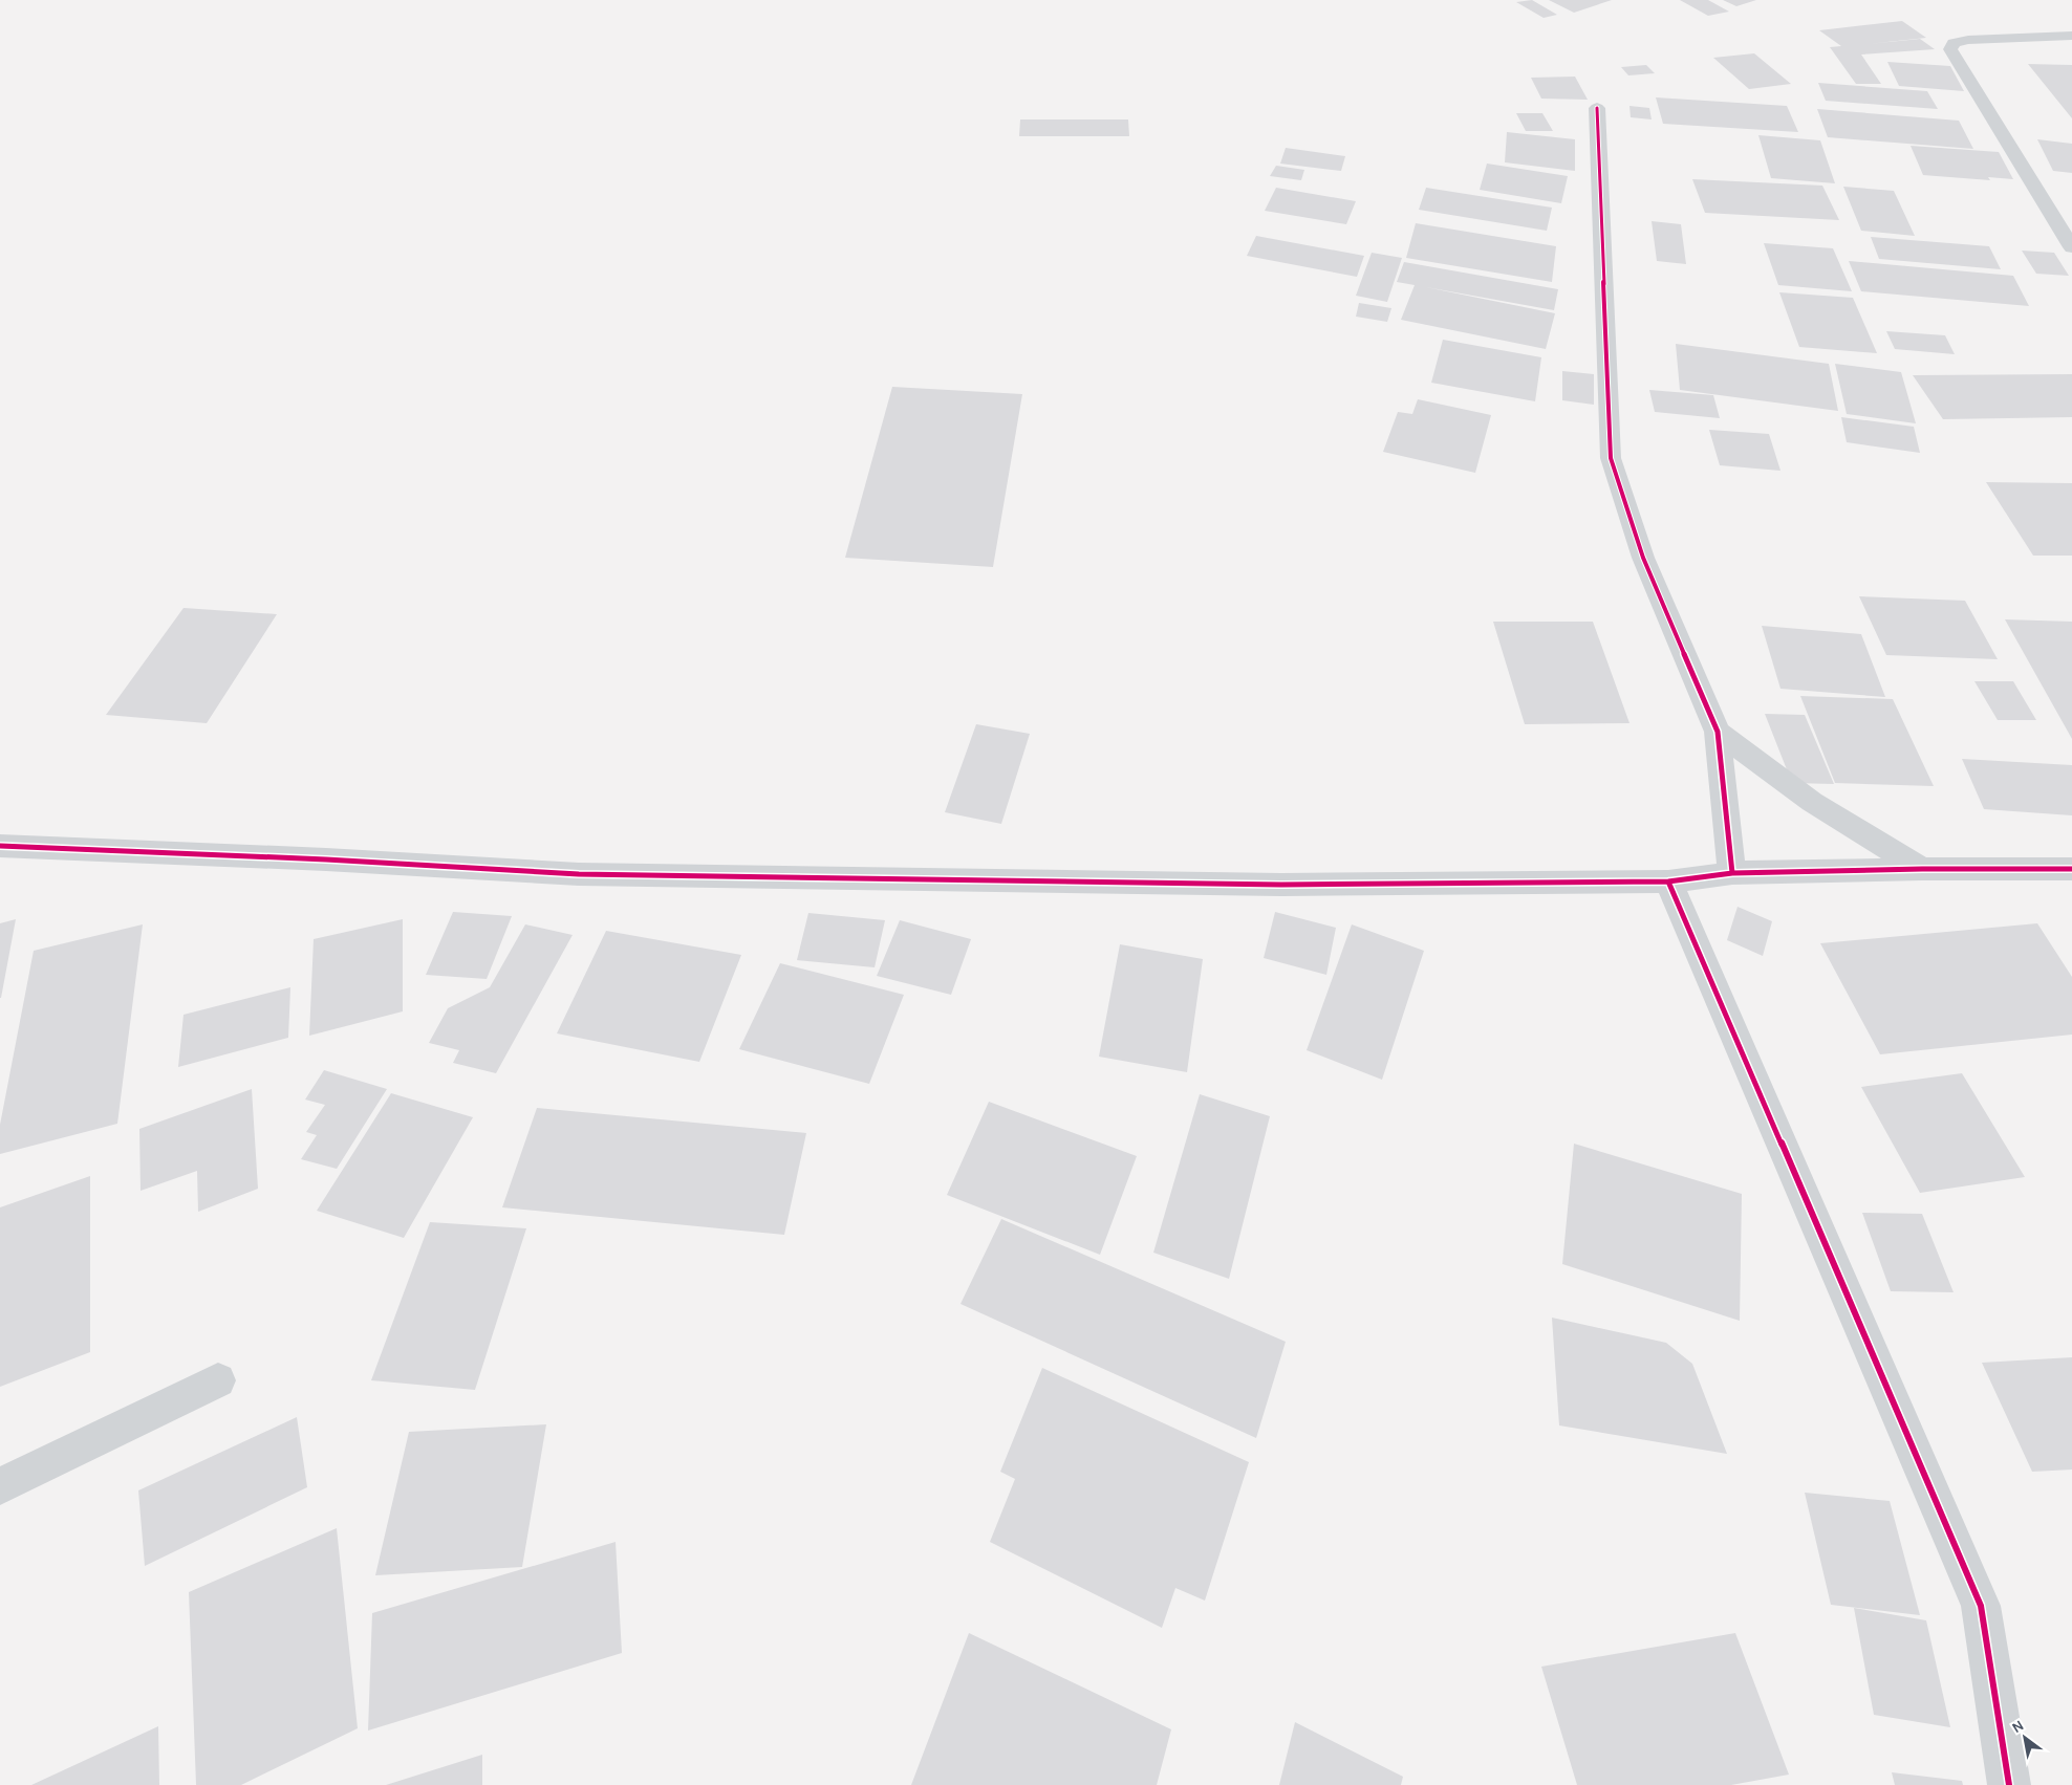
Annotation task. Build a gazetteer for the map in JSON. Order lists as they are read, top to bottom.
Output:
{
  "north": "top left"
}
